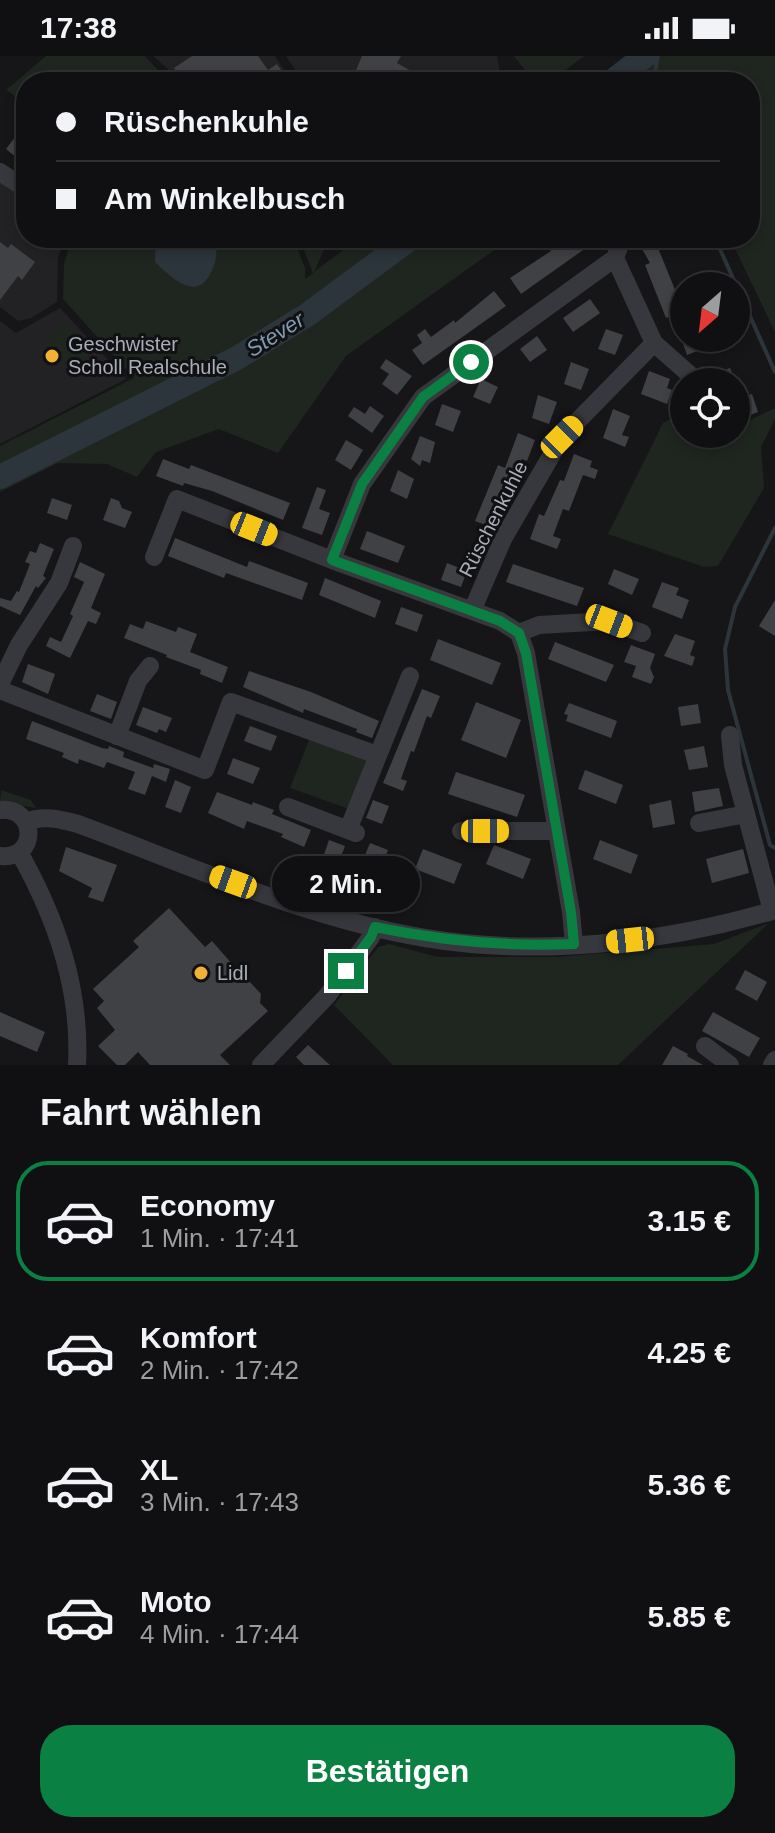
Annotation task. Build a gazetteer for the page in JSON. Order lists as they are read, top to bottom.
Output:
{
  "streets": {
    "street": ["Rüschenkuhle"]
  },
  "water": ["Stever"],
  "places": ["Geschwister Scholl Realschule", "Lidl"],
  "north": "bottom left",
  "page": {
    "status": "17:38",
    "banner": ["Rüschenkuhle", "Am Winkelbusch"],
    "bubble": "2 Min.",
    "heading": "Fahrt wählen",
    "list": [
      {
        "name": "Economy",
        "note": "1 Min. · 17:41",
        "value": "3.15 €"
      },
      {
        "name": "Komfort",
        "note": "2 Min. · 17:42",
        "value": "4.25 €"
      },
      {
        "name": "XL",
        "note": "3 Min. · 17:43",
        "value": "5.36 €"
      },
      {
        "name": "Moto",
        "note": "4 Min. · 17:44",
        "value": "5.85 €"
      }
    ],
    "buttons": "Bestätigen"
  }
}
